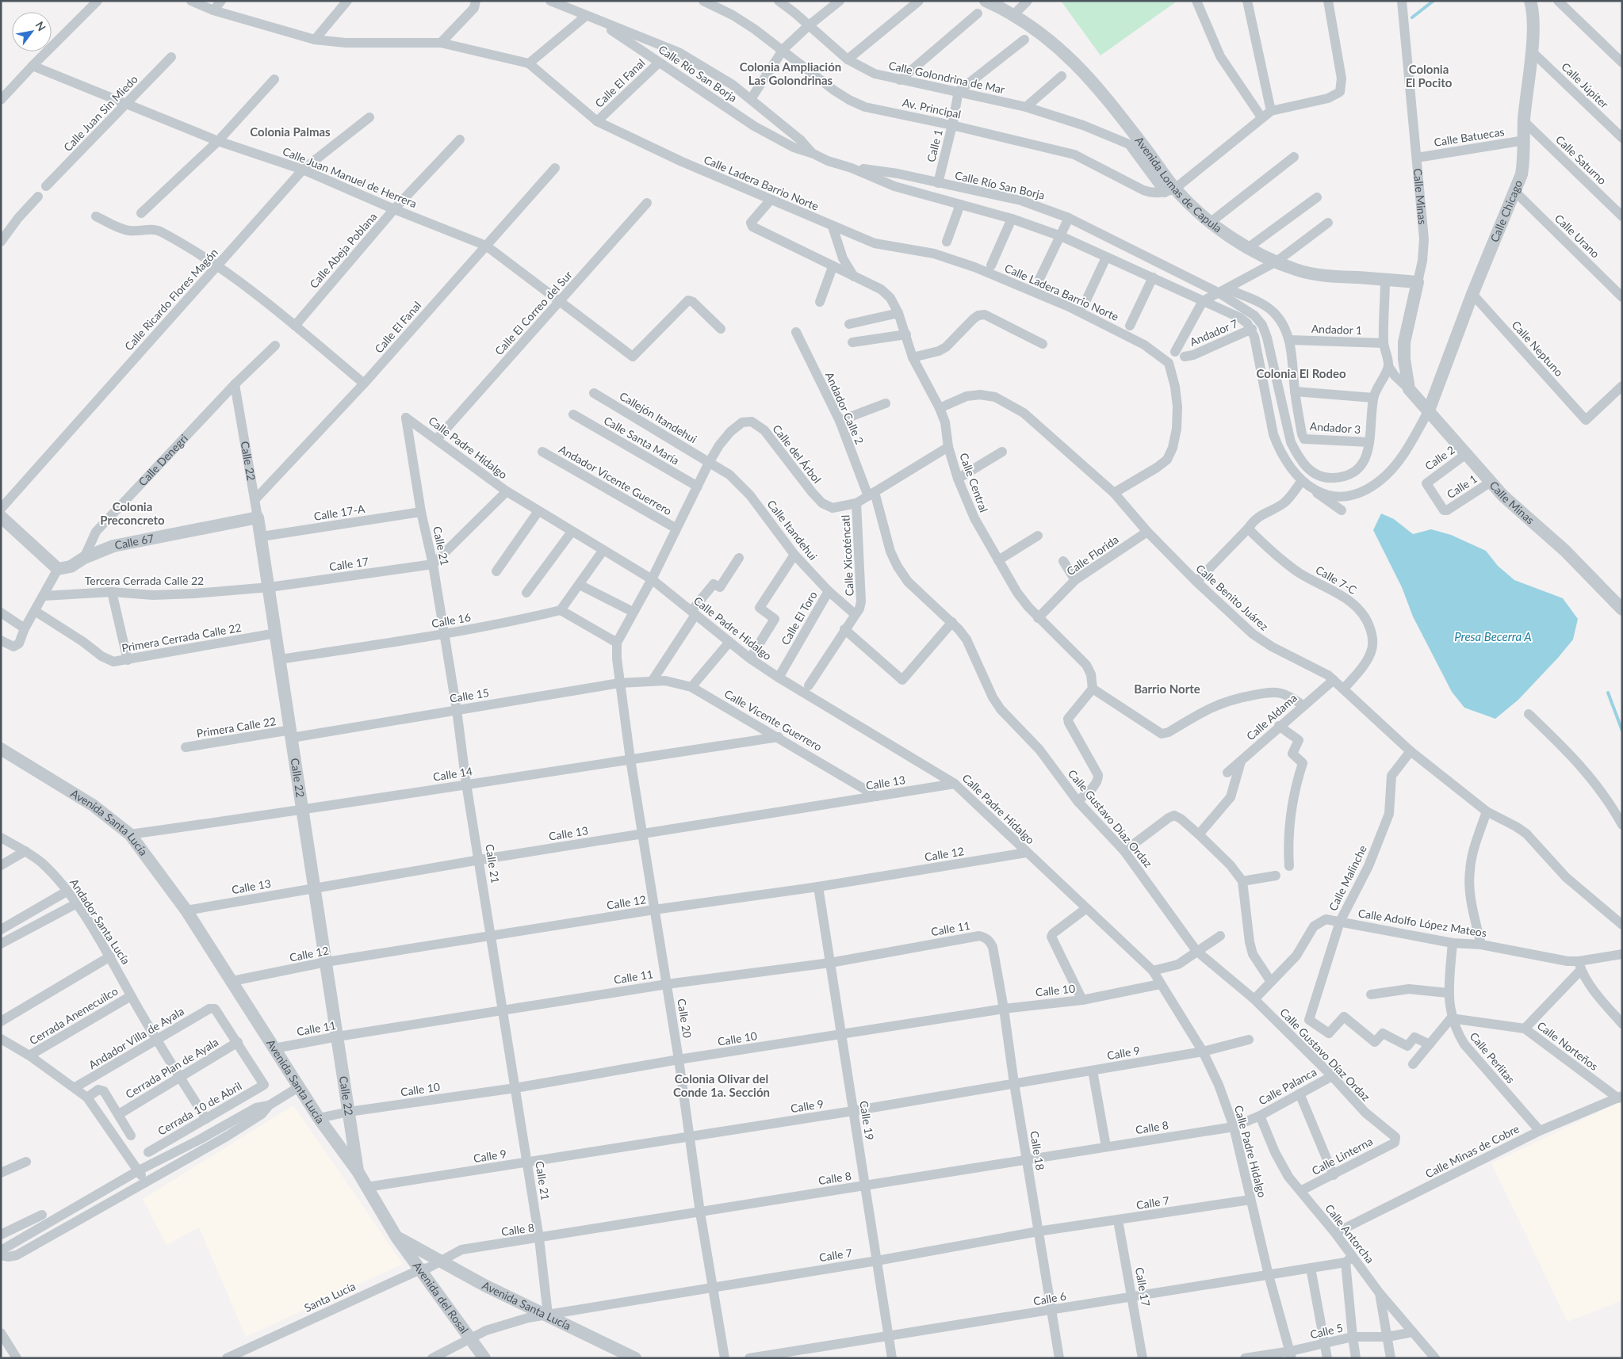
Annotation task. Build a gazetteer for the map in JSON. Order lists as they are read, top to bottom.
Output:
{
  "streets": {
    "street": [
      "Calle Río San Borja",
      "Calle Golondrina de Mar",
      "Calle El Fanal",
      "Calle Júpiter",
      "Av. Principal",
      "Calle Juan Sin Miedo",
      "Calle Batuecas",
      "Calle 1",
      "Calle Saturno",
      "Calle Juan Manuel de Herrera",
      "Calle Ladera Barrio Norte",
      "Avenida Lomas de Capula",
      "Calle Minas",
      "Calle Chicago",
      "Calle Urano",
      "Calle Abeja Poblana",
      "Calle Ricardo Flores Magón",
      "Calle El Correo del Sur",
      "Andador 1",
      "Andador 7",
      "Calle Neptuno",
      "Andador Calle 2",
      "Callejón Itandehui",
      "Andador 3",
      "Calle Santa María",
      "Calle Padre Hidalgo",
      "Calle del Árbol",
      "Calle 2",
      "Calle Denegri",
      "Calle 22",
      "Andador Vicente Guerrero",
      "Calle Central",
      "Calle 17-A",
      "Calle Itandehui",
      "Calle 67",
      "Calle 21",
      "Calle Xicoténcatl",
      "Calle Florida",
      "Calle 17",
      "Calle 7-C",
      "Tercera Cerrada Calle 22",
      "Calle Benito Juárez",
      "Calle El Toro",
      "Calle 16",
      "Primera Cerrada Calle 22",
      "Calle 15",
      "Calle Aldama",
      "Calle Vicente Guerrero",
      "Primera Calle 22",
      "Calle 14",
      "Calle 13",
      "Calle Gustavo Díaz Ordaz",
      "Avenida Santa Lucía",
      "Calle 12",
      "Calle Malinche",
      "Andador Santa Lucía",
      "Calle Adolfo López Mateos",
      "Calle 11",
      "Calle 10",
      "Cerrada Anenecuilco",
      "Calle 20",
      "Andador Villa de Ayala",
      "Calle Norteños",
      "Calle 9",
      "Calle Perlitas",
      "Cerrada Plan de Ayala",
      "Calle Palanca",
      "Cerrada 10 de Abril",
      "Calle 19",
      "Calle 8",
      "Calle 18",
      "Calle Minas de Cobre",
      "Calle Linterna",
      "Calle 7",
      "Calle Antorcha",
      "Santa Lucía",
      "Avenida del Rosal",
      "Calle 6",
      "Calle 5"
    ]
  },
  "crossings": [
    ["Calle Río San Borja", "Calle El Fanal"],
    ["Calle Río San Borja", "Calle 1"],
    ["Calle Río San Borja", "Calle Minas"],
    ["Calle Río San Borja", "Andador 7"],
    ["Calle Río San Borja", "Andador 3"],
    ["Calle Golondrina de Mar", "Av. Principal"],
    ["Calle Golondrina de Mar", "Calle 1"],
    ["Calle Golondrina de Mar", "Avenida Lomas de Capula"],
    ["Calle El Fanal", "Calle Juan Manuel de Herrera"],
    ["Calle El Fanal", "Calle Ladera Barrio Norte"],
    ["Calle El Fanal", "Calle 22"],
    ["Calle Júpiter", "Calle Chicago"],
    ["Av. Principal", "Calle 1"],
    ["Av. Principal", "Avenida Lomas de Capula"],
    ["Calle Juan Sin Miedo", "Calle Juan Manuel de Herrera"],
    ["Calle Batuecas", "Calle Minas"],
    ["Calle Batuecas", "Calle Chicago"],
    ["Calle 1", "Calle Minas"],
    ["Calle 1", "Calle 2"],
    ["Calle Saturno", "Calle Chicago"],
    ["Calle Juan Manuel de Herrera", "Calle Abeja Poblana"],
    ["Calle Juan Manuel de Herrera", "Calle Ricardo Flores Magón"],
    ["Calle Juan Manuel de Herrera", "Calle El Correo del Sur"],
    ["Calle Ladera Barrio Norte", "Calle Central"],
    ["Calle Ladera Barrio Norte", "Calle Benito Juárez"],
    ["Avenida Lomas de Capula", "Calle Minas"],
    ["Calle Minas", "Calle Chicago"],
    ["Calle Minas", "Calle 2"],
    ["Calle Chicago", "Calle Urano"],
    ["Calle Chicago", "Calle Neptuno"],
    ["Calle El Correo del Sur", "Calle Padre Hidalgo"],
    ["Andador Calle 2", "Calle del Árbol"],
    ["Andador Calle 2", "Calle Gustavo Díaz Ordaz"],
    ["Callejón Itandehui", "Calle del Árbol"],
    ["Callejón Itandehui", "Calle Itandehui"],
    ["Calle Santa María", "Calle del Árbol"],
    ["Calle Padre Hidalgo", "Calle del Árbol"],
    ["Calle Padre Hidalgo", "Calle 21"],
    ["Calle Padre Hidalgo", "Calle El Toro"],
    ["Calle Padre Hidalgo", "Calle 13"],
    ["Calle Padre Hidalgo", "Calle 12"],
    ["Calle Padre Hidalgo", "Calle 10"],
    ["Calle Padre Hidalgo", "Calle 9"],
    ["Calle Padre Hidalgo", "Calle Palanca"],
    ["Calle Padre Hidalgo", "Calle 8"],
    ["Calle Padre Hidalgo", "Calle 7"],
    ["Calle Padre Hidalgo", "Calle 6"],
    ["Calle Padre Hidalgo", "Calle 5"],
    ["Calle del Árbol", "Andador Vicente Guerrero"],
    ["Calle del Árbol", "Calle Central"],
    ["Calle del Árbol", "Calle Itandehui"],
    ["Calle del Árbol", "Calle Xicoténcatl"],
    ["Calle del Árbol", "Calle Gustavo Díaz Ordaz"],
    ["Calle del Árbol", "Calle 20"],
    ["Calle Denegri", "Calle 22"],
    ["Calle Denegri", "Calle 67"],
    ["Calle 22", "Calle 17-A"],
    ["Calle 22", "Calle 67"],
    ["Calle 22", "Calle 17"],
    ["Calle 22", "Tercera Cerrada Calle 22"],
    ["Calle 22", "Calle 16"],
    ["Calle 22", "Primera Cerrada Calle 22"],
    ["Calle 22", "Calle 15"],
    ["Calle 22", "Primera Calle 22"],
    ["Calle 22", "Calle 14"],
    ["Calle 22", "Calle 13"],
    ["Calle 22", "Avenida Santa Lucía"],
    ["Calle 22", "Calle 12"],
    ["Calle 22", "Calle 11"],
    ["Calle 22", "Calle 10"],
    ["Calle Central", "Calle Florida"],
    ["Calle Central", "Calle Benito Juárez"],
    ["Calle 17-A", "Calle 21"],
    ["Calle Itandehui", "Calle Xicoténcatl"],
    ["Calle Itandehui", "Calle El Toro"],
    ["Calle 21", "Calle 17"],
    ["Calle 21", "Calle 16"],
    ["Calle 21", "Calle 15"],
    ["Calle 21", "Calle 14"],
    ["Calle 21", "Calle 13"],
    ["Calle 21", "Avenida Santa Lucía"],
    ["Calle 21", "Calle 12"],
    ["Calle 21", "Calle 11"],
    ["Calle 21", "Calle 10"],
    ["Calle 21", "Calle 9"],
    ["Calle 21", "Calle 8"],
    ["Calle 21", "Calle 7"],
    ["Calle Florida", "Calle Benito Juárez"],
    ["Calle 17", "Tercera Cerrada Calle 22"],
    ["Calle 17", "Calle 7"],
    ["Calle 17", "Calle 6"],
    ["Calle 7-C", "Calle Benito Juárez"],
    ["Calle Benito Juárez", "Calle Aldama"],
    ["Calle Benito Juárez", "Calle Malinche"],
    ["Calle 15", "Calle Vicente Guerrero"],
    ["Calle 15", "Primera Calle 22"],
    ["Calle 15", "Calle 20"],
    ["Calle Vicente Guerrero", "Calle 14"],
    ["Calle Vicente Guerrero", "Calle 13"],
    ["Calle 14", "Avenida Santa Lucía"],
    ["Calle 14", "Calle 20"],
    ["Calle 13", "Avenida Santa Lucía"],
    ["Calle 13", "Calle 20"],
    ["Calle Gustavo Díaz Ordaz", "Calle Adolfo López Mateos"],
    ["Calle Gustavo Díaz Ordaz", "Calle Palanca"],
    ["Calle Gustavo Díaz Ordaz", "Calle Linterna"],
    ["Avenida Santa Lucía", "Calle 12"],
    ["Avenida Santa Lucía", "Calle 11"],
    ["Avenida Santa Lucía", "Calle 10"],
    ["Avenida Santa Lucía", "Calle 9"],
    ["Avenida Santa Lucía", "Calle 8"],
    ["Avenida Santa Lucía", "Calle 7"],
    ["Avenida Santa Lucía", "Santa Lucía"],
    ["Avenida Santa Lucía", "Avenida del Rosal"],
    ["Calle 12", "Calle 20"],
    ["Calle 12", "Calle 19"],
    ["Calle Malinche", "Calle Adolfo López Mateos"],
    ["Andador Santa Lucía", "Cerrada Anenecuilco"],
    ["Andador Santa Lucía", "Andador Villa de Ayala"],
    ["Andador Santa Lucía", "Cerrada Plan de Ayala"],
    ["Andador Santa Lucía", "Cerrada 10 de Abril"],
    ["Calle Adolfo López Mateos", "Calle Perlitas"],
    ["Calle 11", "Calle 20"],
    ["Calle 11", "Calle 19"],
    ["Calle 11", "Calle 18"],
    ["Calle 10", "Calle 20"],
    ["Calle 10", "Calle 19"],
    ["Calle 10", "Calle 18"],
    ["Calle 20", "Calle 9"],
    ["Calle 20", "Calle 8"],
    ["Calle 20", "Calle 7"],
    ["Andador Villa de Ayala", "Cerrada Plan de Ayala"],
    ["Andador Villa de Ayala", "Cerrada 10 de Abril"],
    ["Calle Norteños", "Calle Perlitas"],
    ["Calle Norteños", "Calle Minas de Cobre"],
    ["Calle 9", "Calle 19"],
    ["Calle 9", "Calle 18"],
    ["Calle Perlitas", "Calle Minas de Cobre"],
    ["Cerrada Plan de Ayala", "Cerrada 10 de Abril"],
    ["Calle Palanca", "Calle 8"],
    ["Calle Palanca", "Calle Antorcha"],
    ["Calle 19", "Calle 8"],
    ["Calle 19", "Calle 7"],
    ["Calle 19", "Calle 6"],
    ["Calle 8", "Calle 18"],
    ["Calle 8", "Santa Lucía"],
    ["Calle 18", "Calle 7"],
    ["Calle 18", "Calle 6"],
    ["Calle Minas de Cobre", "Calle Antorcha"],
    ["Calle Linterna", "Calle Antorcha"],
    ["Calle 7", "Avenida del Rosal"],
    ["Calle Antorcha", "Calle 6"],
    ["Calle Antorcha", "Calle 5"],
    ["Santa Lucía", "Avenida del Rosal"]
  ],
  "districts": [
    "Colonia Ampliación Las Golondrinas",
    "Colonia El Pocito",
    "Colonia Palmas",
    "Colonia El Rodeo",
    "Colonia Preconcreto",
    "Barrio Norte",
    "Colonia Olivar del Conde 1a. Sección"
  ],
  "water": ["Presa Becerra A"],
  "north": "top right"
}
